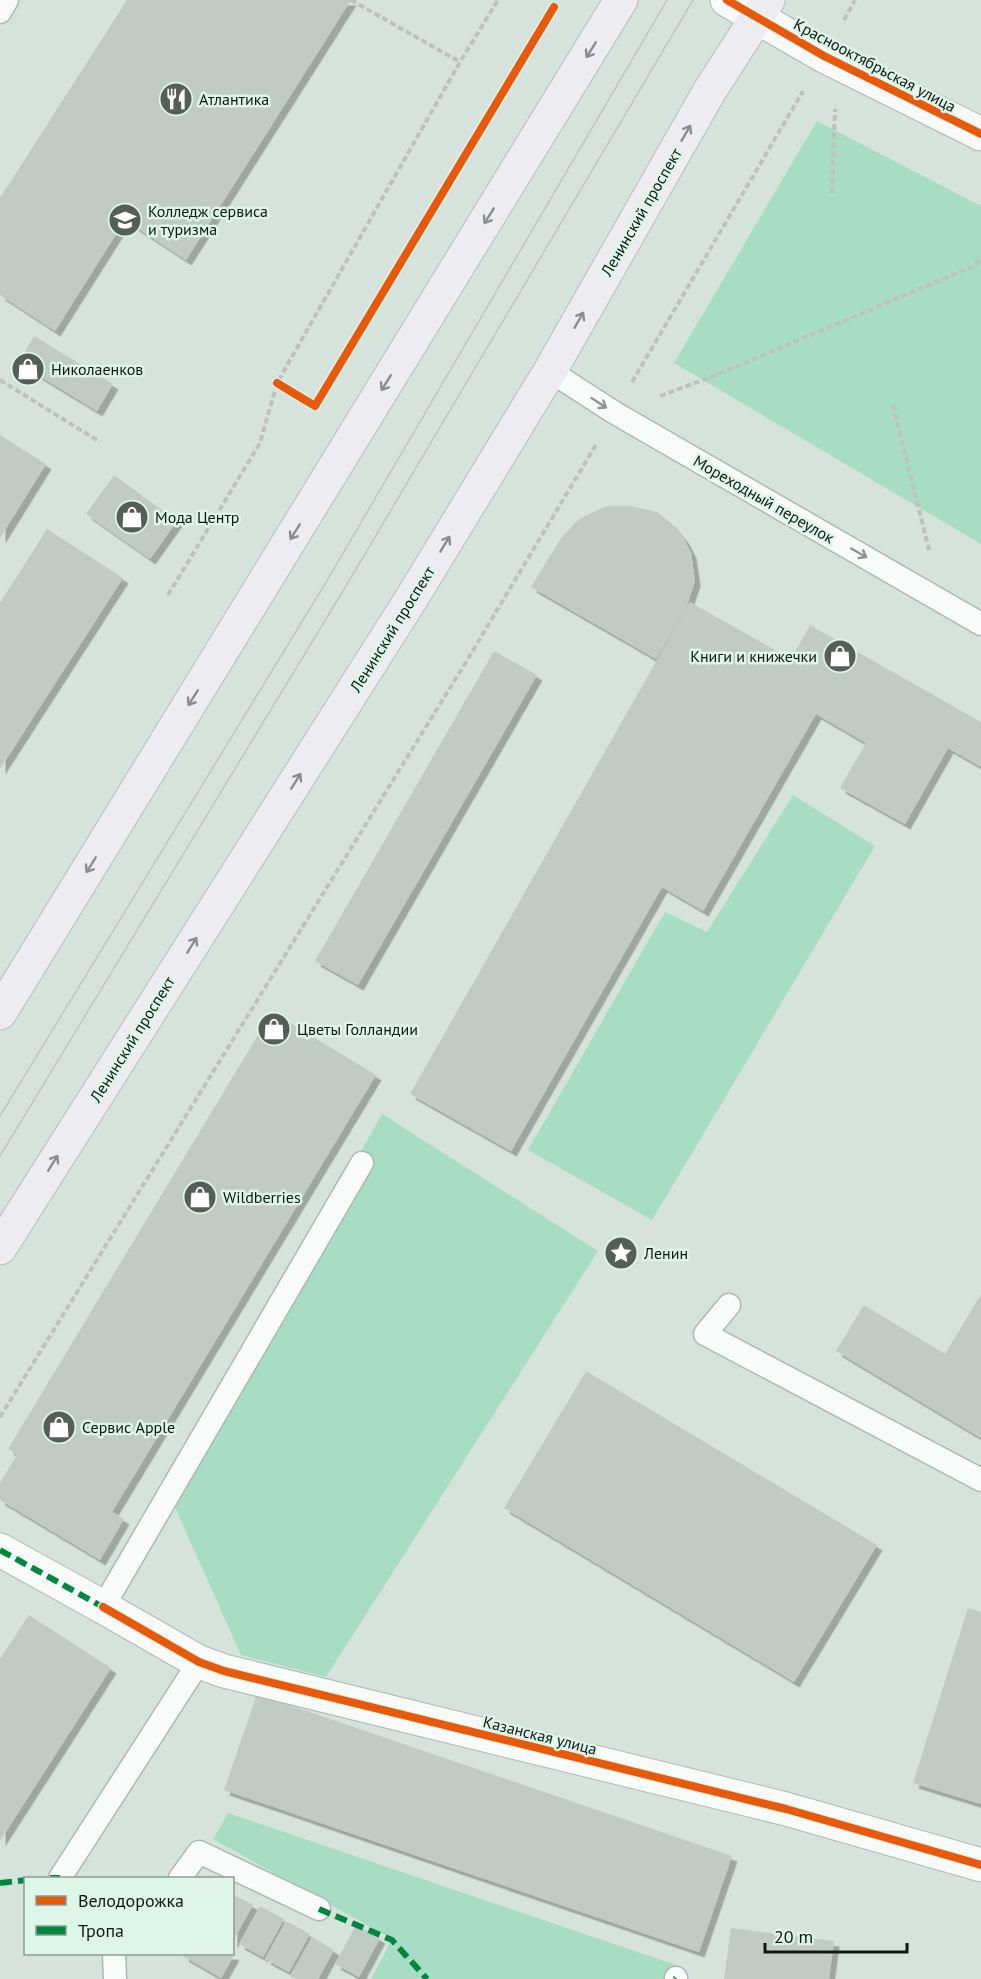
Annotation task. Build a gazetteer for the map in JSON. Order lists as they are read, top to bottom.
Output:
{
  "streets": {
    "main road": ["Ленинский проспект"],
    "street": ["Краснооктябрьская улица", "Казанская улица"],
    "lane": ["Мореходный переулок"]
  },
  "crossings": [
    ["Краснооктябрьская улица", "Ленинский проспект"],
    ["Ленинский проспект", "Мореходный переулок"]
  ],
  "one_way": ["Мореходный переулок"],
  "places": {
    "restaurant": ["Атлантика"],
    "school or university": ["Колледж сервиса и туризма"],
    "shop": [
      "Николаенков",
      "Мода Центр",
      "Книги и книжечки",
      "Цветы Голландии",
      "Wildberries",
      "Сервис Apple"
    ],
    "place": ["Ленин"]
  },
  "legend": ["Велодорожка", "Тропа"],
  "scale_bar": "20 m"
}
